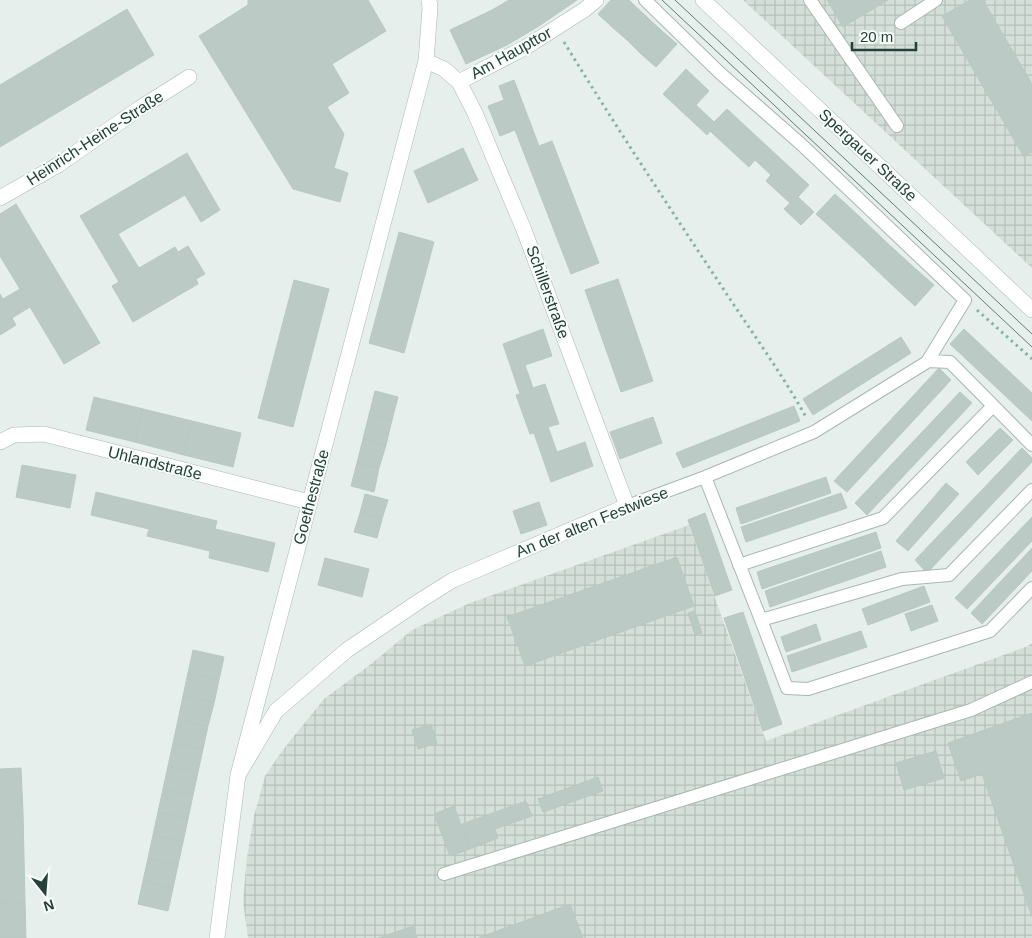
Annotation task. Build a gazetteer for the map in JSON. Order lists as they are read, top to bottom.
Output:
{
  "streets": {
    "street": [
      "Am Haupttor",
      "Heinrich-Heine-Straße",
      "Spergauer Straße",
      "Schillerstraße",
      "Uhlandstraße",
      "Goethestraße",
      "An der alten Festwiese"
    ]
  },
  "crossings": [
    ["Am Haupttor", "Schillerstraße"],
    ["Am Haupttor", "Goethestraße"],
    ["Schillerstraße", "An der alten Festwiese"],
    ["Uhlandstraße", "Goethestraße"],
    ["Goethestraße", "An der alten Festwiese"]
  ],
  "scale_bar": "20 m",
  "north": "bottom"
}
